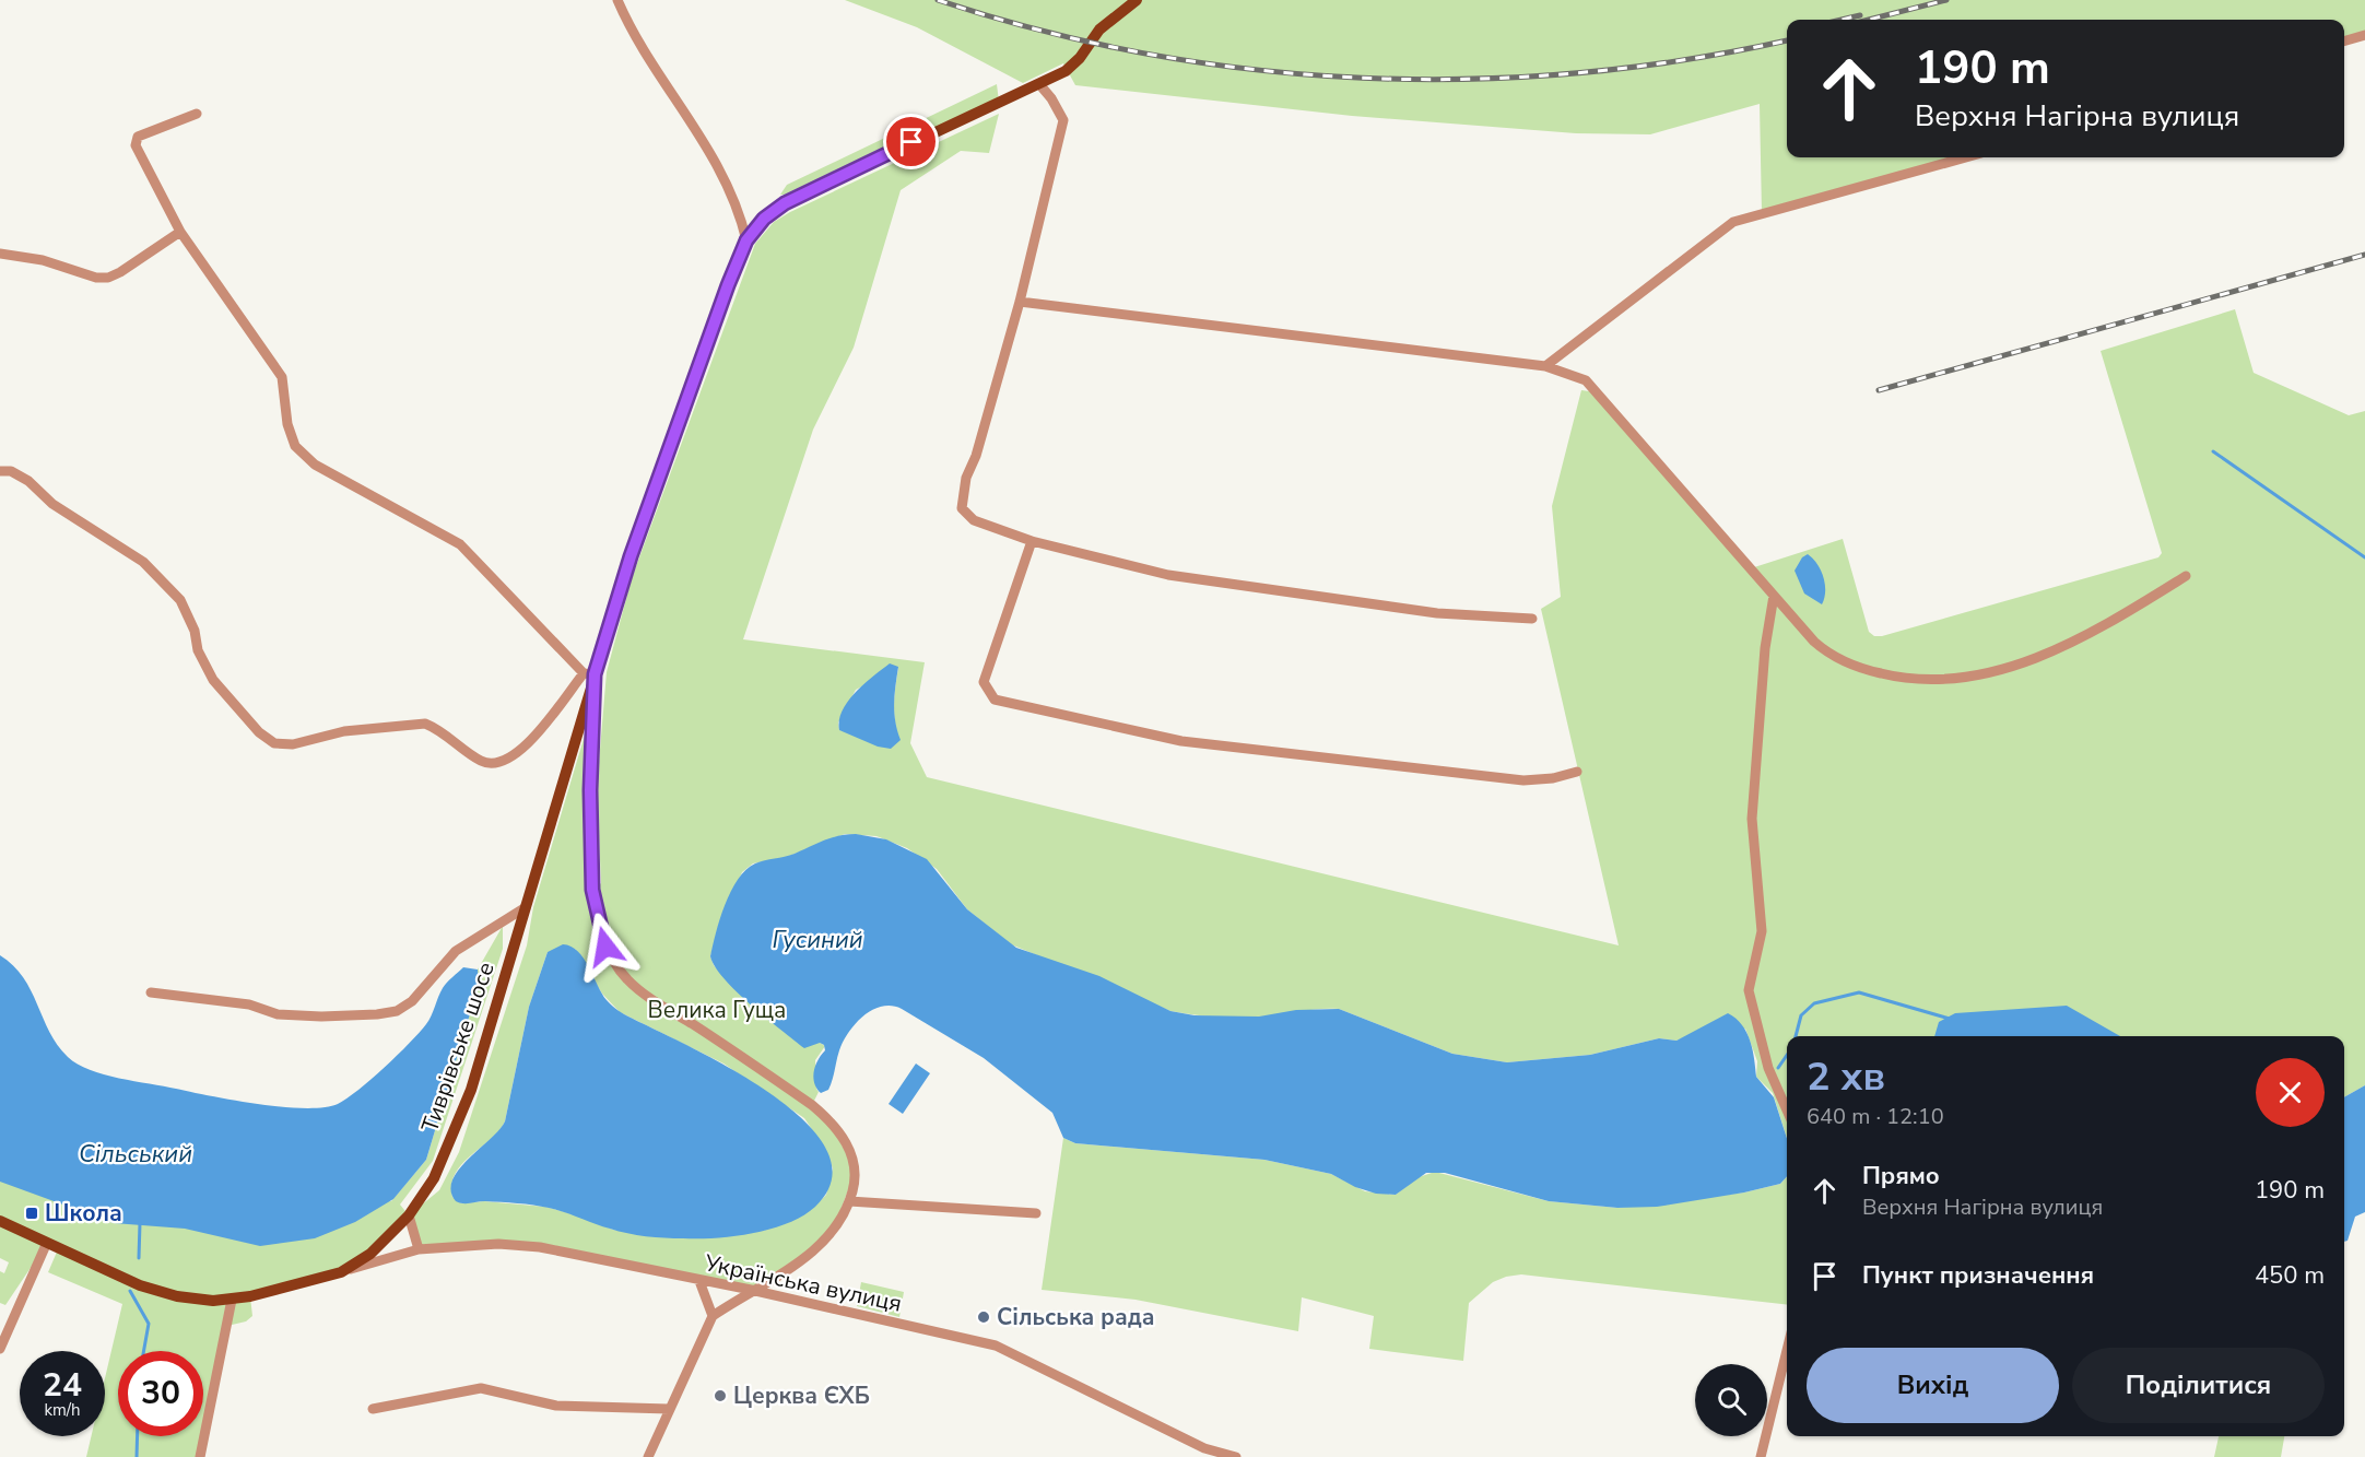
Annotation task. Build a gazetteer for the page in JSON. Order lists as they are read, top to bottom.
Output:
{
  "streets": {
    "main road": ["Тиврівське шосе"],
    "street": ["Українська вулиця"]
  },
  "crossings": [
    ["Тиврівське шосе", "Українська вулиця"]
  ],
  "water": ["Гусиний", "Сільський"],
  "parks": ["Велика Гуща"],
  "places": {
    "transit": ["Школа"],
    "other": ["Сільська рада", "Церква ЄХБ"]
  },
  "page": {
    "turn": ["190 m", "Верхня Нагірна вулиця"],
    "heading": ["2 хв", "640 m · 12:10"],
    "list": [
      {
        "name": "Прямо",
        "note": "Верхня Нагірна вулиця",
        "value": "190 m"
      },
      {
        "name": "Пункт призначення",
        "value": "450 m"
      }
    ],
    "buttons": ["Вихід", "Поділитися"],
    "speed": "24 km/h",
    "limit": "30"
  }
}
